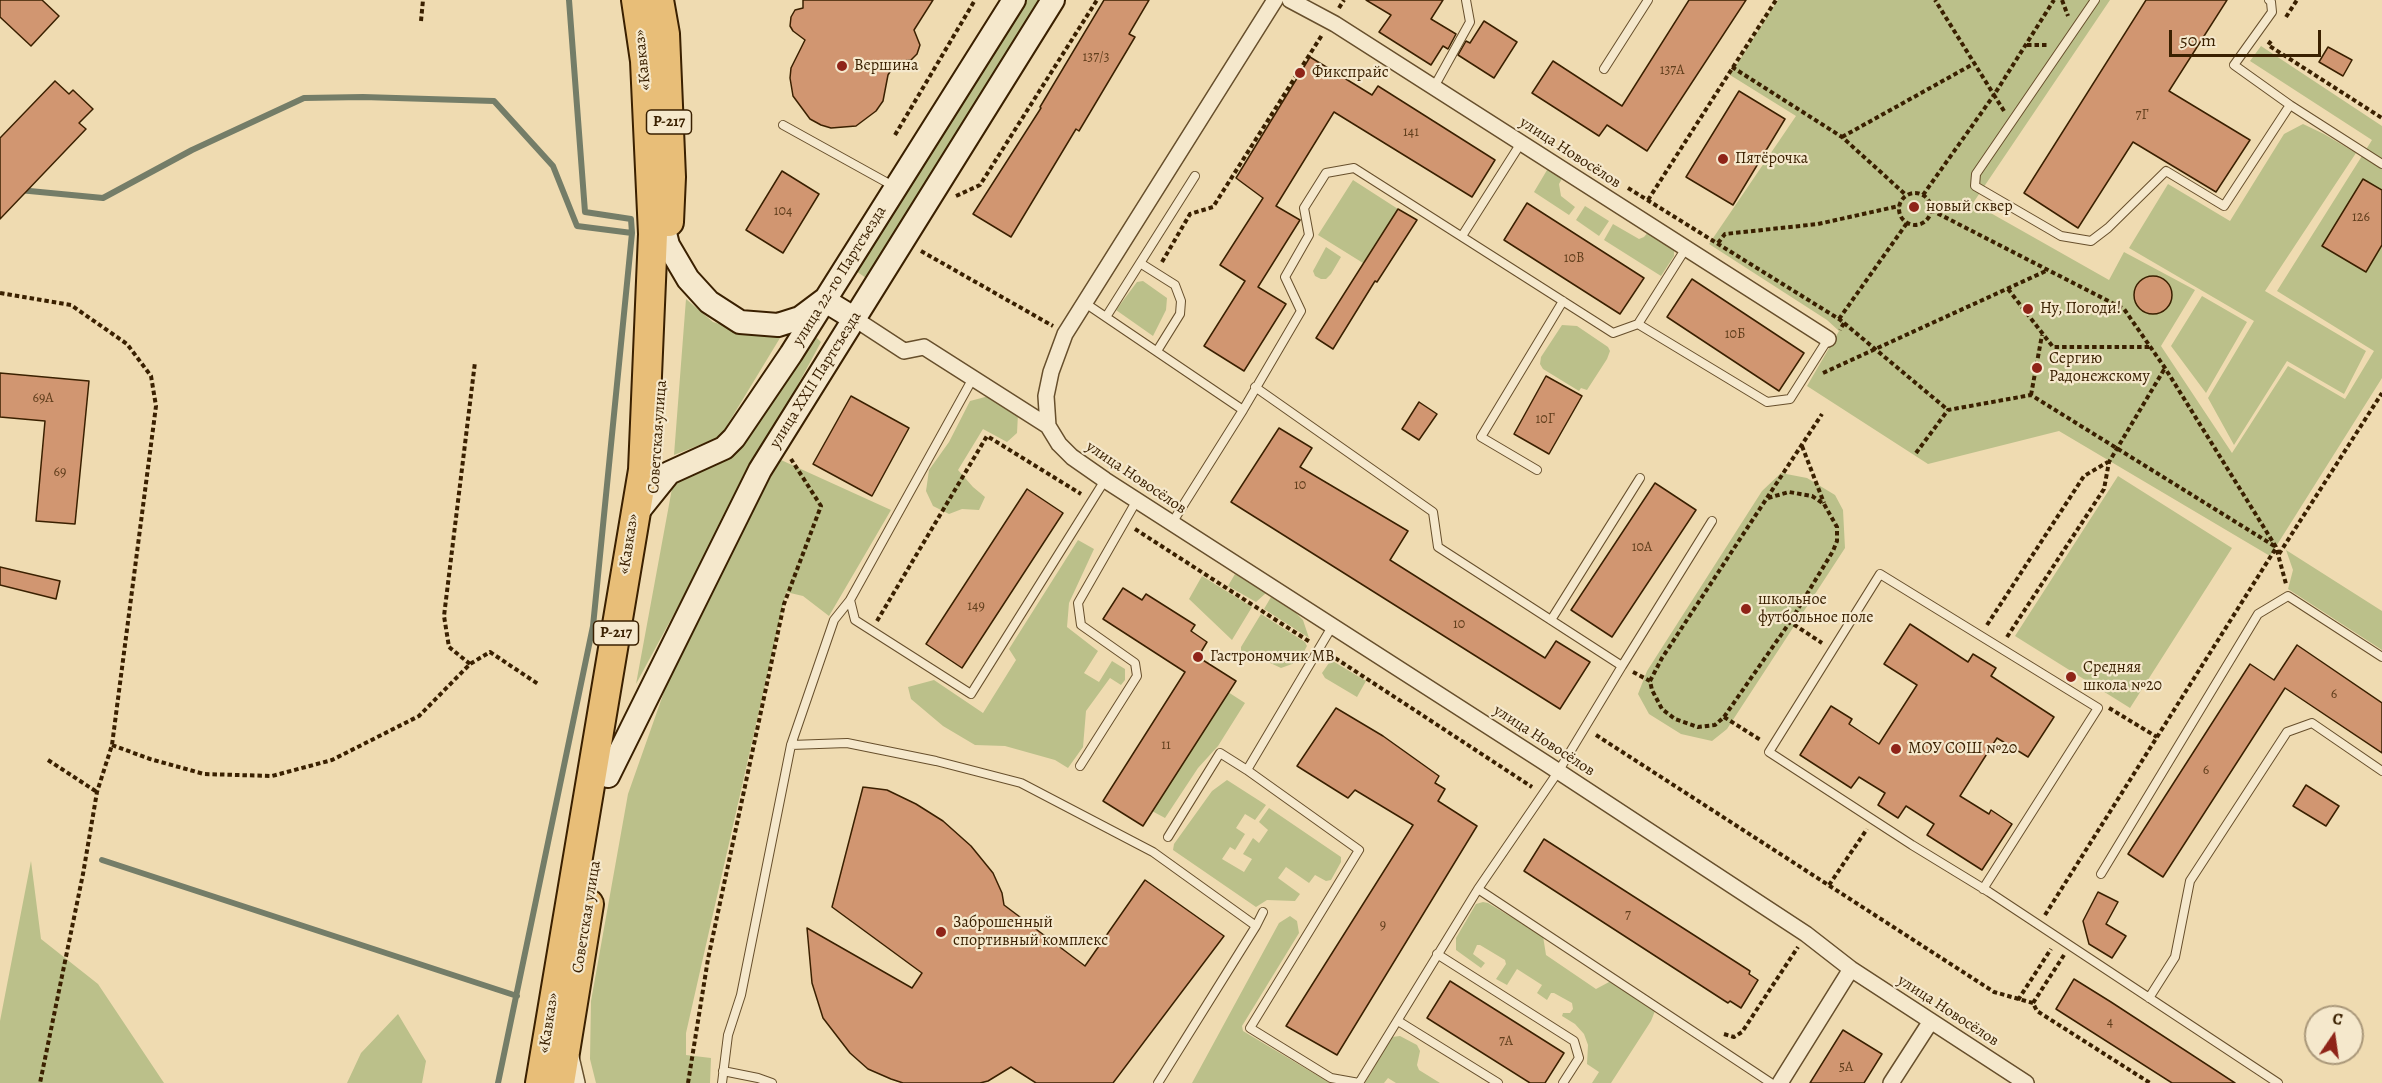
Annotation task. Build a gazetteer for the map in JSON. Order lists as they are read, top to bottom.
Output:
{
  "streets": {
    "highway": ["«Кавказ»", "Р-217", "Советская улица"],
    "main road": ["улица 22-го Партсъезда", "улица XXII Партсъезда"],
    "street": ["улица Новосёлов"]
  },
  "crossings": [
    ["«Кавказ»", "улица 22-го Партсъезда"],
    ["улица 22-го Партсъезда", "Советская улица"],
    ["улица XXII Партсъезда", "Советская улица"]
  ],
  "places": [
    "Вершина",
    "Фикспрайс",
    "Пятёрочка",
    "новый сквер",
    "Ну, Погоди!",
    "Сергию Радонежскому",
    "школьное футбольное поле",
    "Гастрономчик МВ",
    "Средняя школа №20",
    "МОУ СОШ №20",
    "Заброшенный спортивный комплекс"
  ],
  "house_numbers": [
    "137/3",
    "137А",
    "7Г",
    "141",
    "104",
    "126",
    "10В",
    "10Б",
    "69А",
    "10Г",
    "69",
    "10",
    "10А",
    "149",
    "10",
    "6",
    "11",
    "6",
    "7",
    "9",
    "4",
    "7А",
    "5А"
  ],
  "scale_bar": "50 m",
  "north": "top"
}
